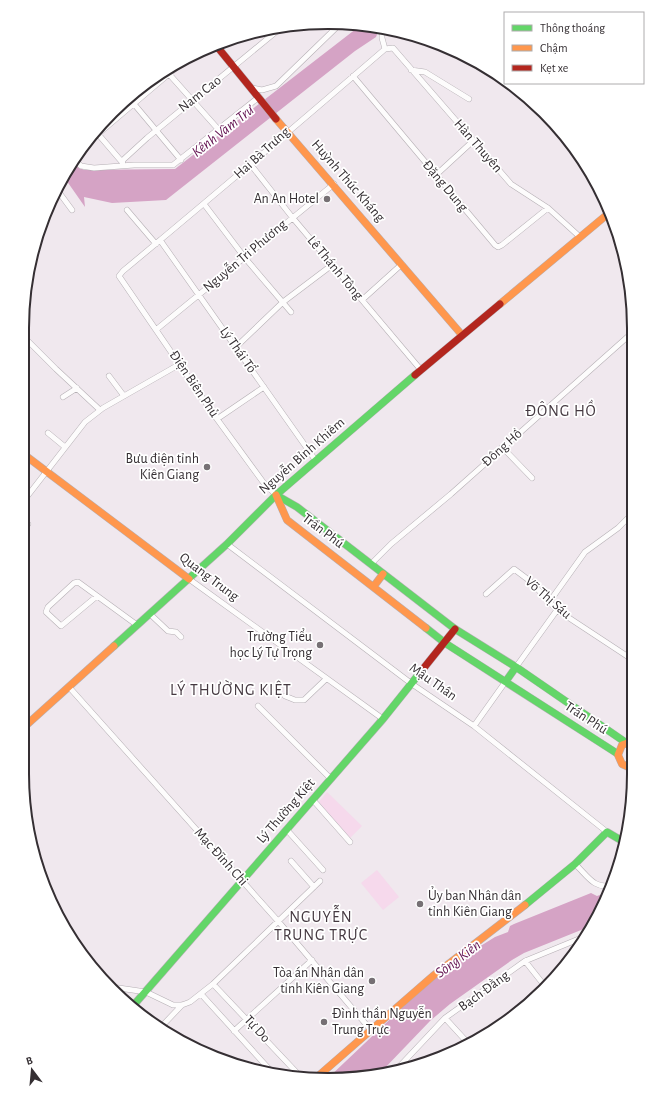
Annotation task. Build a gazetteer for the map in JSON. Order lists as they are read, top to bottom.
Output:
{
  "streets": {
    "main road": [
      "Huỳnh Thúc Kháng",
      "Nguyễn Bỉnh Khiêm",
      "Trần Phú",
      "Quang Trung",
      "Mậu Thân",
      "Lý Thường Kiệt"
    ],
    "street": [
      "Nam Cao",
      "Hàn Thuyên",
      "Hai Bà Trưng",
      "Đặng Dung",
      "Nguyễn Tri Phương",
      "Lê Thánh Tông",
      "Lý Thái Tổ",
      "Điện Biên Phủ",
      "Đông Hồ",
      "Võ Thị Sáu",
      "Mạc Đĩnh Chi",
      "Bạch Đằng",
      "Tự Do"
    ]
  },
  "crossings": [
    ["Nam Cao", "Huỳnh Thúc Kháng"],
    ["Hàn Thuyên", "Hai Bà Trưng"],
    ["Hàn Thuyên", "Đặng Dung"],
    ["Hàn Thuyên", "Nguyễn Bỉnh Khiêm"],
    ["Hai Bà Trưng", "Huỳnh Thúc Kháng"],
    ["Hai Bà Trưng", "Đặng Dung"],
    ["Hai Bà Trưng", "Lê Thánh Tông"],
    ["Hai Bà Trưng", "Lý Thái Tổ"],
    ["Hai Bà Trưng", "Điện Biên Phủ"],
    ["Huỳnh Thúc Kháng", "Nguyễn Tri Phương"],
    ["Huỳnh Thúc Kháng", "Nguyễn Bỉnh Khiêm"],
    ["Nguyễn Tri Phương", "Lê Thánh Tông"],
    ["Nguyễn Tri Phương", "Lý Thái Tổ"],
    ["Nguyễn Tri Phương", "Điện Biên Phủ"],
    ["Lê Thánh Tông", "Nguyễn Bỉnh Khiêm"],
    ["Lý Thái Tổ", "Nguyễn Bỉnh Khiêm"],
    ["Điện Biên Phủ", "Nguyễn Bỉnh Khiêm"],
    ["Điện Biên Phủ", "Trần Phú"],
    ["Đông Hồ", "Trần Phú"],
    ["Nguyễn Bỉnh Khiêm", "Trần Phú"],
    ["Nguyễn Bỉnh Khiêm", "Quang Trung"],
    ["Nguyễn Bỉnh Khiêm", "Mậu Thân"],
    ["Nguyễn Bỉnh Khiêm", "Mạc Đĩnh Chi"],
    ["Trần Phú", "Lý Thường Kiệt"],
    ["Quang Trung", "Lý Thường Kiệt"],
    ["Mậu Thân", "Lý Thường Kiệt"],
    ["Lý Thường Kiệt", "Mạc Đĩnh Chi"]
  ],
  "districts": ["ĐÔNG HỒ", "LÝ THƯỜNG KIỆT", "NGUYỄN TRUNG TRỰC"],
  "water": ["Kênh Vàm Trư", "Sông Kiên"],
  "places": [
    "An An Hotel",
    "Bưu điện tỉnh Kiên Giang",
    "Trường Tiểu học Lý Tự Trọng",
    "Ủy ban Nhân dân tỉnh Kiên Giang",
    "Tòa án Nhân dân tỉnh Kiên Giang",
    "Đình thần Nguyễn Trung Trực"
  ],
  "legend": ["Thông thoáng", "Chậm", "Kẹt xe"],
  "north": "top"
}
